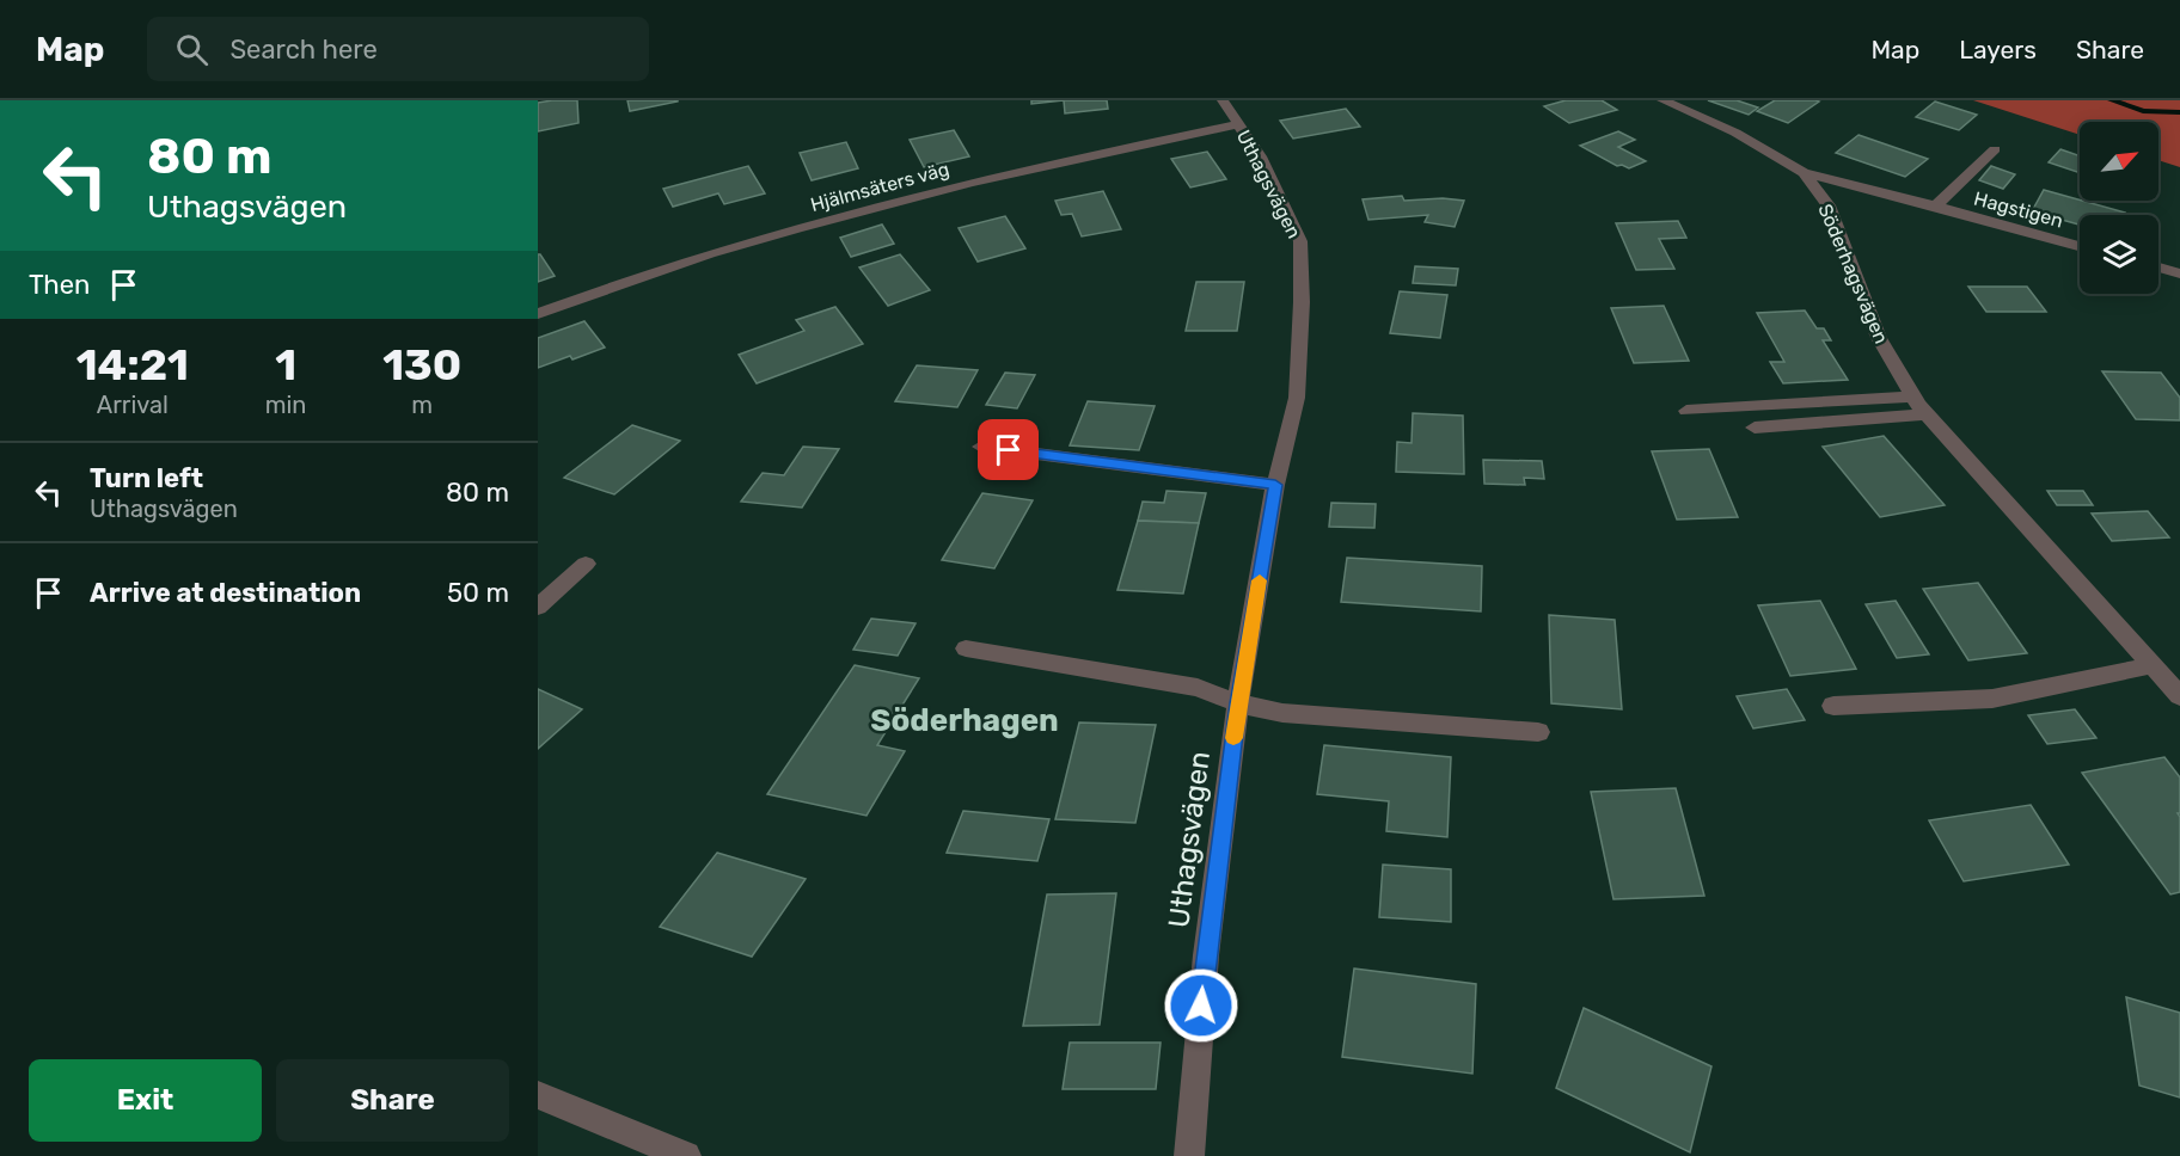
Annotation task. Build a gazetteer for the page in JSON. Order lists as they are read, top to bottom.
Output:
{
  "streets": {
    "street": [
      "Uthagsvägen",
      "Hjälmsäters väg",
      "Hagstigen",
      "Söderhagsvägen"
    ]
  },
  "crossings": [
    ["Uthagsvägen", "Hjälmsäters väg"],
    ["Hagstigen", "Söderhagsvägen"]
  ],
  "districts": ["Söderhagen"],
  "north": "top right",
  "page": {
    "header": "Map",
    "search": "Search here",
    "nav": ["Map", "Layers", "Share"],
    "turn": ["80 m", "Uthagsvägen"],
    "then": "Then",
    "eta": [
      "14:21",
      "Arrival",
      "1",
      "min",
      "130",
      "m"
    ],
    "list": [
      {
        "name": "Turn left",
        "note": "Uthagsvägen",
        "value": "80 m"
      },
      {
        "name": "Arrive at destination",
        "value": "50 m"
      }
    ],
    "buttons": ["Exit", "Share"]
  }
}
